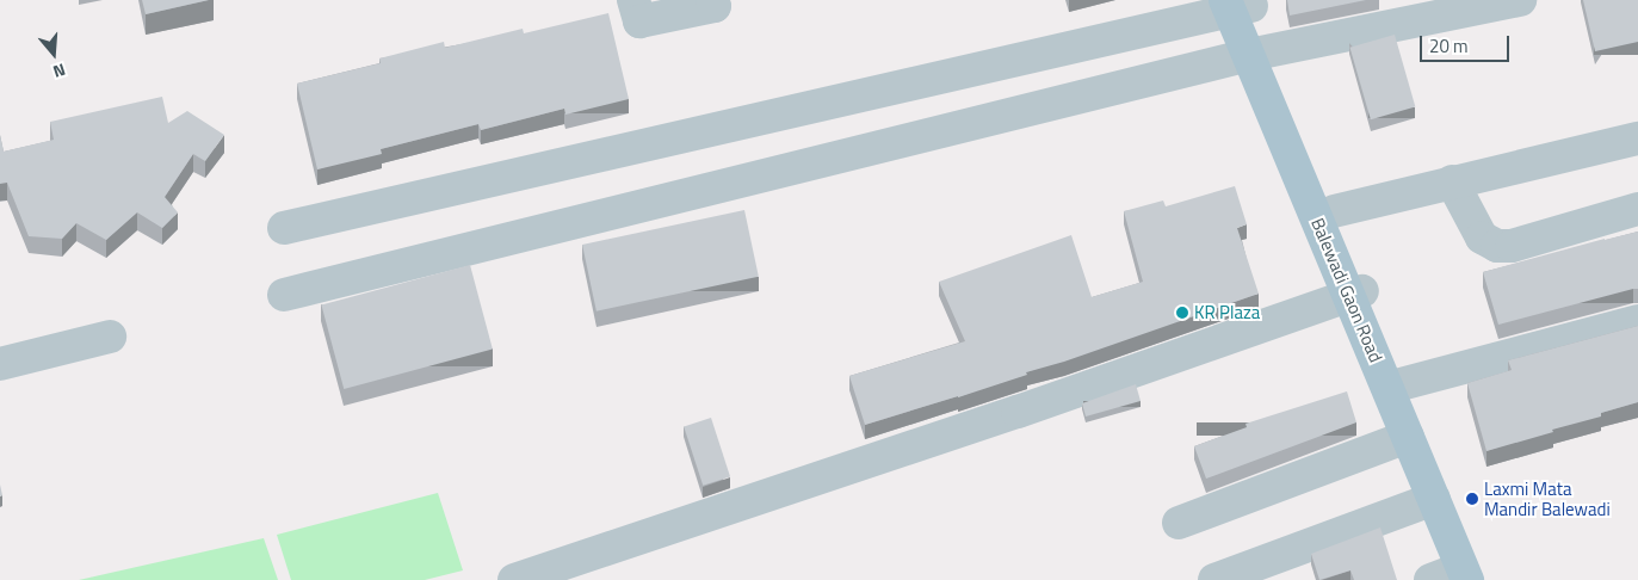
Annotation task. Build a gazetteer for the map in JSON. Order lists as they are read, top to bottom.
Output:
{
  "streets": {
    "main road": ["Balewadi Gaon Road"]
  },
  "places": ["KR Plaza", "Laxmi Mata Mandir Balewadi"],
  "scale_bar": "20 m",
  "north": "bottom"
}
